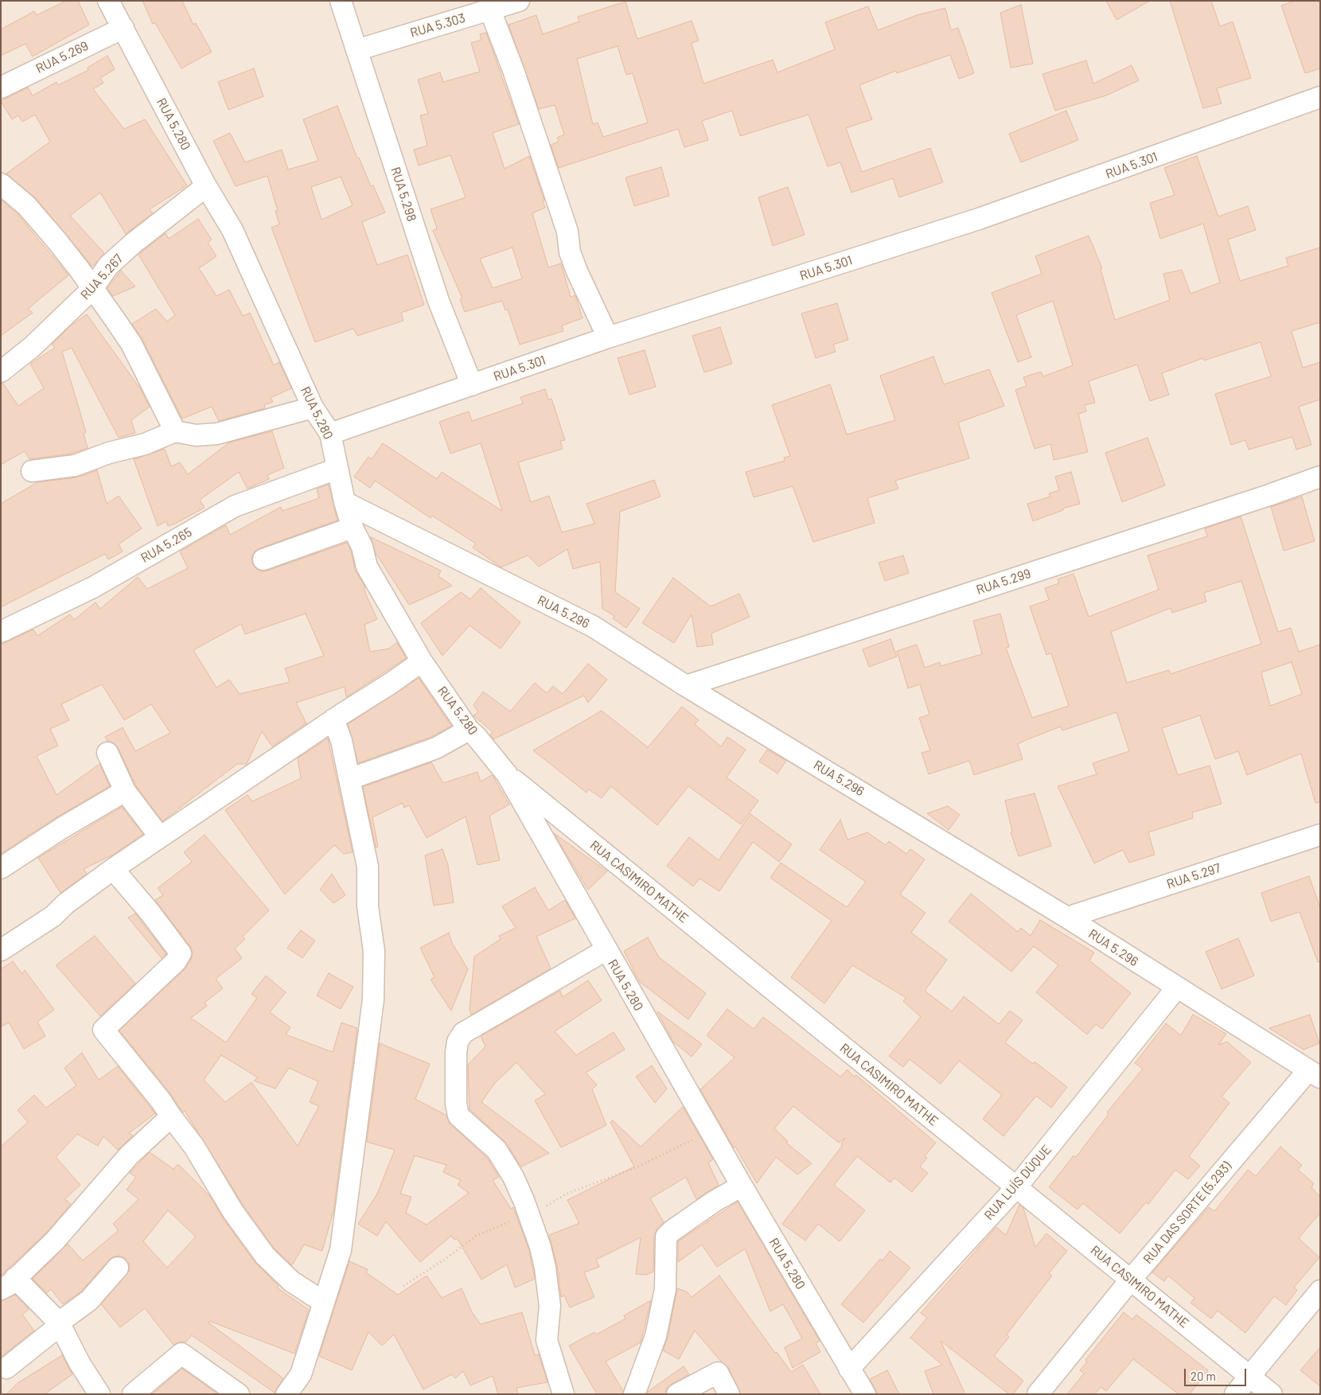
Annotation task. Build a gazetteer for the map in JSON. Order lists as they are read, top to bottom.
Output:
{
  "streets": {
    "street": [
      "RUA 5.303",
      "RUA 5.269",
      "RUA 5.280",
      "RUA 5.301",
      "RUA 5.298",
      "RUA 5.267",
      "RUA 5.265",
      "RUA 5.299",
      "RUA 5.296",
      "RUA 5.297",
      "RUA CASIMIRO MATHE",
      "RUA LUÍS DÚQUE",
      "RUA DAS SORTE (5.293)"
    ]
  },
  "crossings": [
    ["RUA 5.303", "RUA 5.298"],
    ["RUA 5.269", "RUA 5.280"],
    ["RUA 5.280", "RUA 5.301"],
    ["RUA 5.280", "RUA 5.267"],
    ["RUA 5.280", "RUA 5.265"],
    ["RUA 5.280", "RUA 5.296"],
    ["RUA 5.280", "RUA CASIMIRO MATHE"],
    ["RUA 5.280", "RUA LUÍS DÚQUE"],
    ["RUA 5.301", "RUA 5.298"],
    ["RUA 5.299", "RUA 5.296"],
    ["RUA 5.296", "RUA 5.297"],
    ["RUA 5.296", "RUA LUÍS DÚQUE"],
    ["RUA 5.296", "RUA DAS SORTE (5.293)"],
    ["RUA CASIMIRO MATHE", "RUA LUÍS DÚQUE"],
    ["RUA CASIMIRO MATHE", "RUA DAS SORTE (5.293)"]
  ],
  "scale_bar": "20 m"
}
